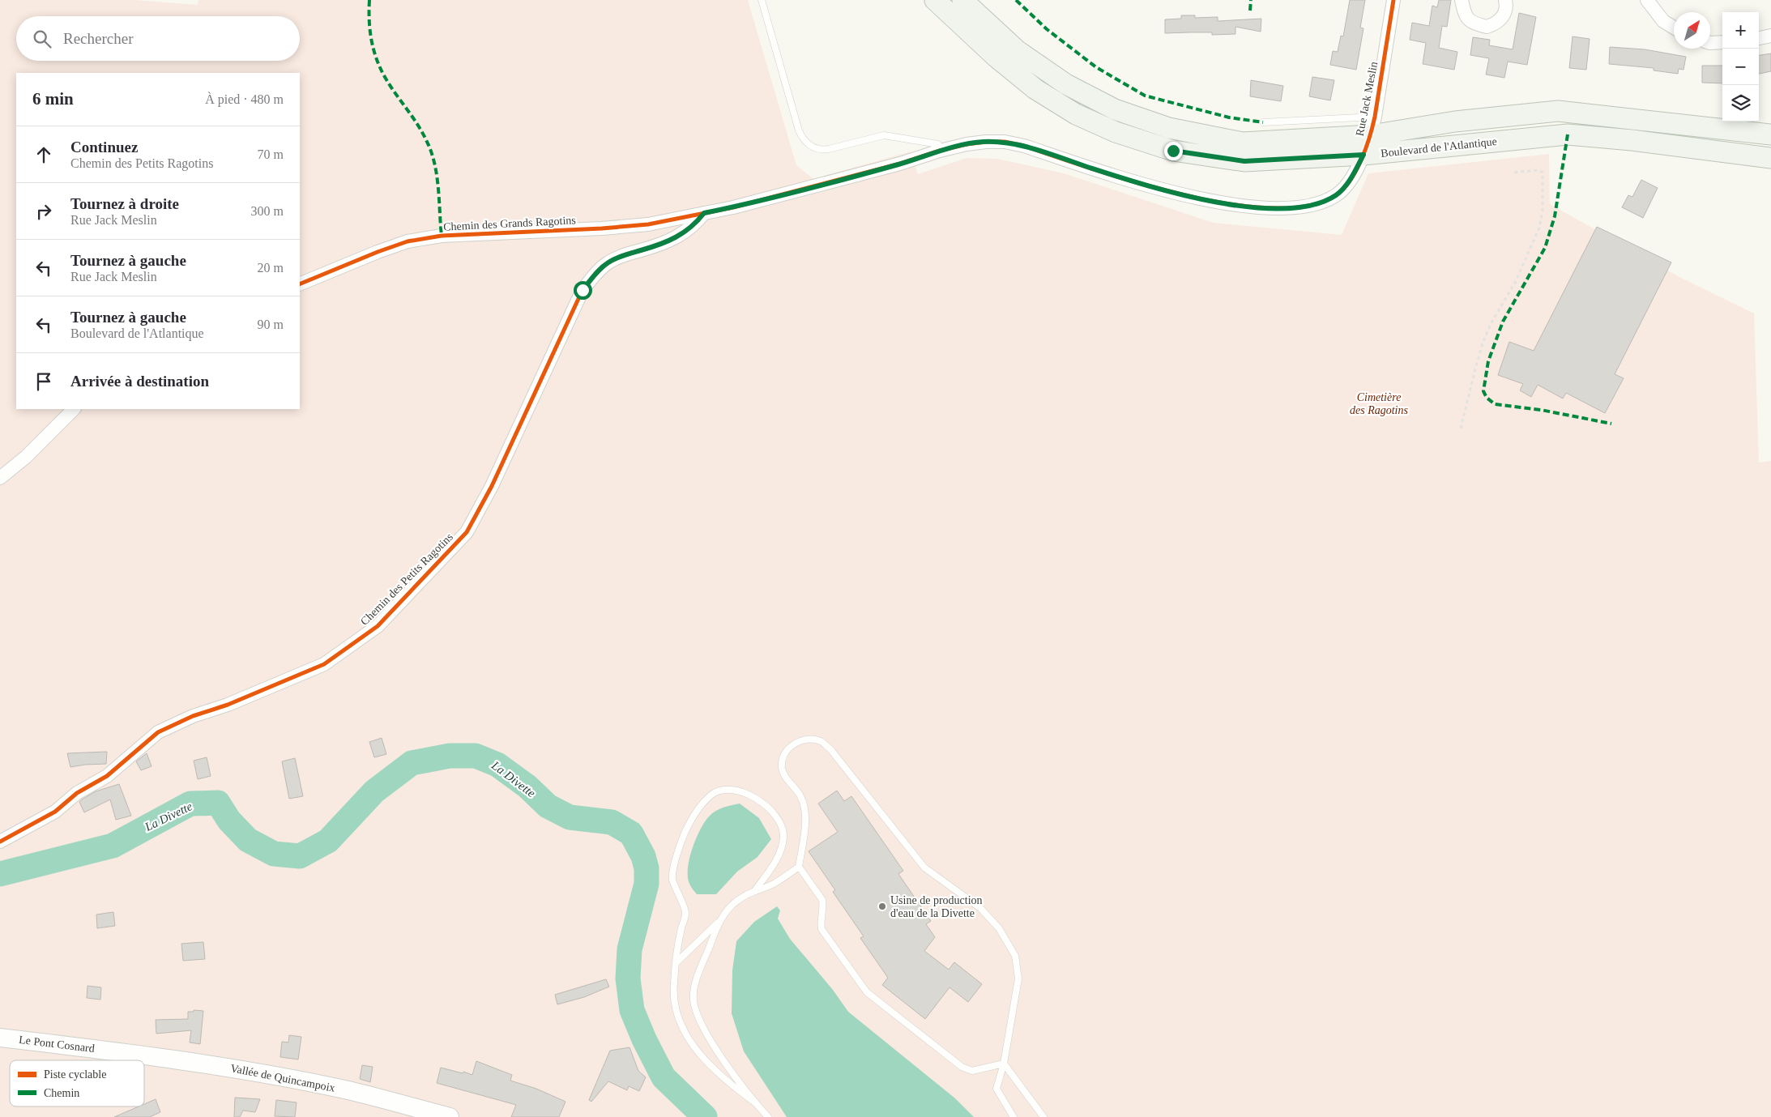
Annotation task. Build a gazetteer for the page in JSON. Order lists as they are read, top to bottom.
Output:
{
  "streets": {
    "main road": ["Boulevard de l'Atlantique", "Le Pont Cosnard", "Vallée de Quincampoix"],
    "street": ["Rue Jack Meslin", "Chemin des Grands Ragotins", "Chemin des Petits Ragotins"]
  },
  "crossings": [
    ["Rue Jack Meslin", "Boulevard de l'Atlantique"],
    ["Rue Jack Meslin", "Chemin des Grands Ragotins"],
    ["Rue Jack Meslin", "Chemin des Petits Ragotins"],
    ["Chemin des Grands Ragotins", "Chemin des Petits Ragotins"],
    ["Le Pont Cosnard", "Vallée de Quincampoix"]
  ],
  "water": ["La Divette"],
  "parks": ["Cimetière des Ragotins"],
  "places": ["Usine de production d'eau de la Divette"],
  "legend": ["Piste cyclable", "Chemin"],
  "north": "top right",
  "page": {
    "map_buttons": ["+", "−"],
    "search": "Rechercher",
    "heading": ["6 min", "À pied · 480 m"],
    "list": [
      ["Continuez", "Chemin des Petits Ragotins", "70 m"],
      ["Tournez à droite", "Rue Jack Meslin", "300 m"],
      ["Tournez à gauche", "Rue Jack Meslin", "20 m"],
      ["Tournez à gauche", "Boulevard de l'Atlantique", "90 m"],
      "Arrivée à destination"
    ]
  }
}
